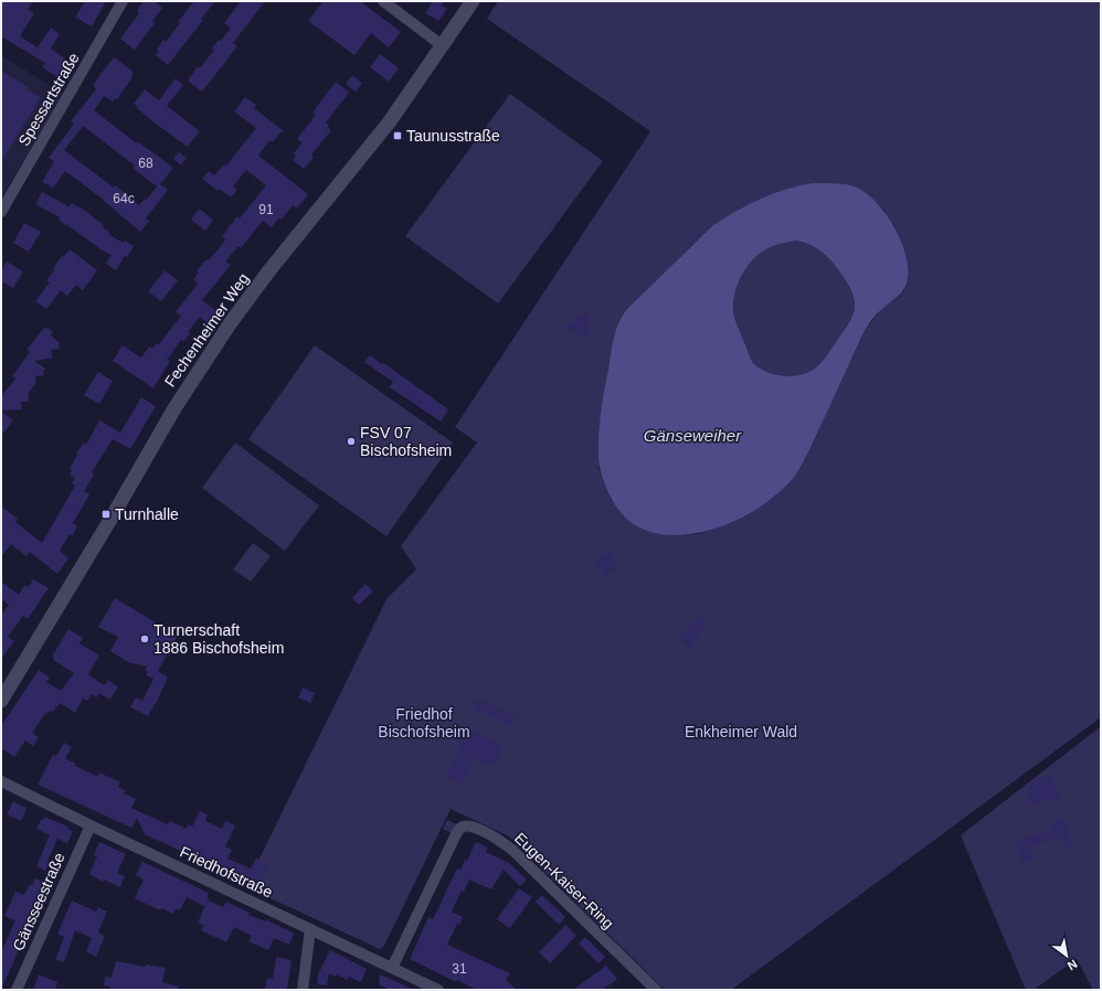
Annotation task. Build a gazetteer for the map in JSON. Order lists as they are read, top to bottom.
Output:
{
  "streets": {
    "street": [
      "Spessartstraße",
      "Fechenheimer Weg",
      "Friedhofstraße",
      "Eugen-Kaiser-Ring",
      "Gänsseestraße"
    ]
  },
  "crossings": [
    ["Friedhofstraße", "Eugen-Kaiser-Ring"],
    ["Friedhofstraße", "Gänsseestraße"]
  ],
  "water": ["Gänseweiher"],
  "parks": ["Friedhof Bischofsheim", "Enkheimer Wald"],
  "places": {
    "transit": ["Taunusstraße", "Turnhalle"],
    "other": ["FSV 07 Bischofsheim", "Turnerschaft 1886 Bischofsheim"]
  },
  "house_numbers": [
    "68",
    "64c",
    "91",
    "31"
  ],
  "north": "bottom right"
}
